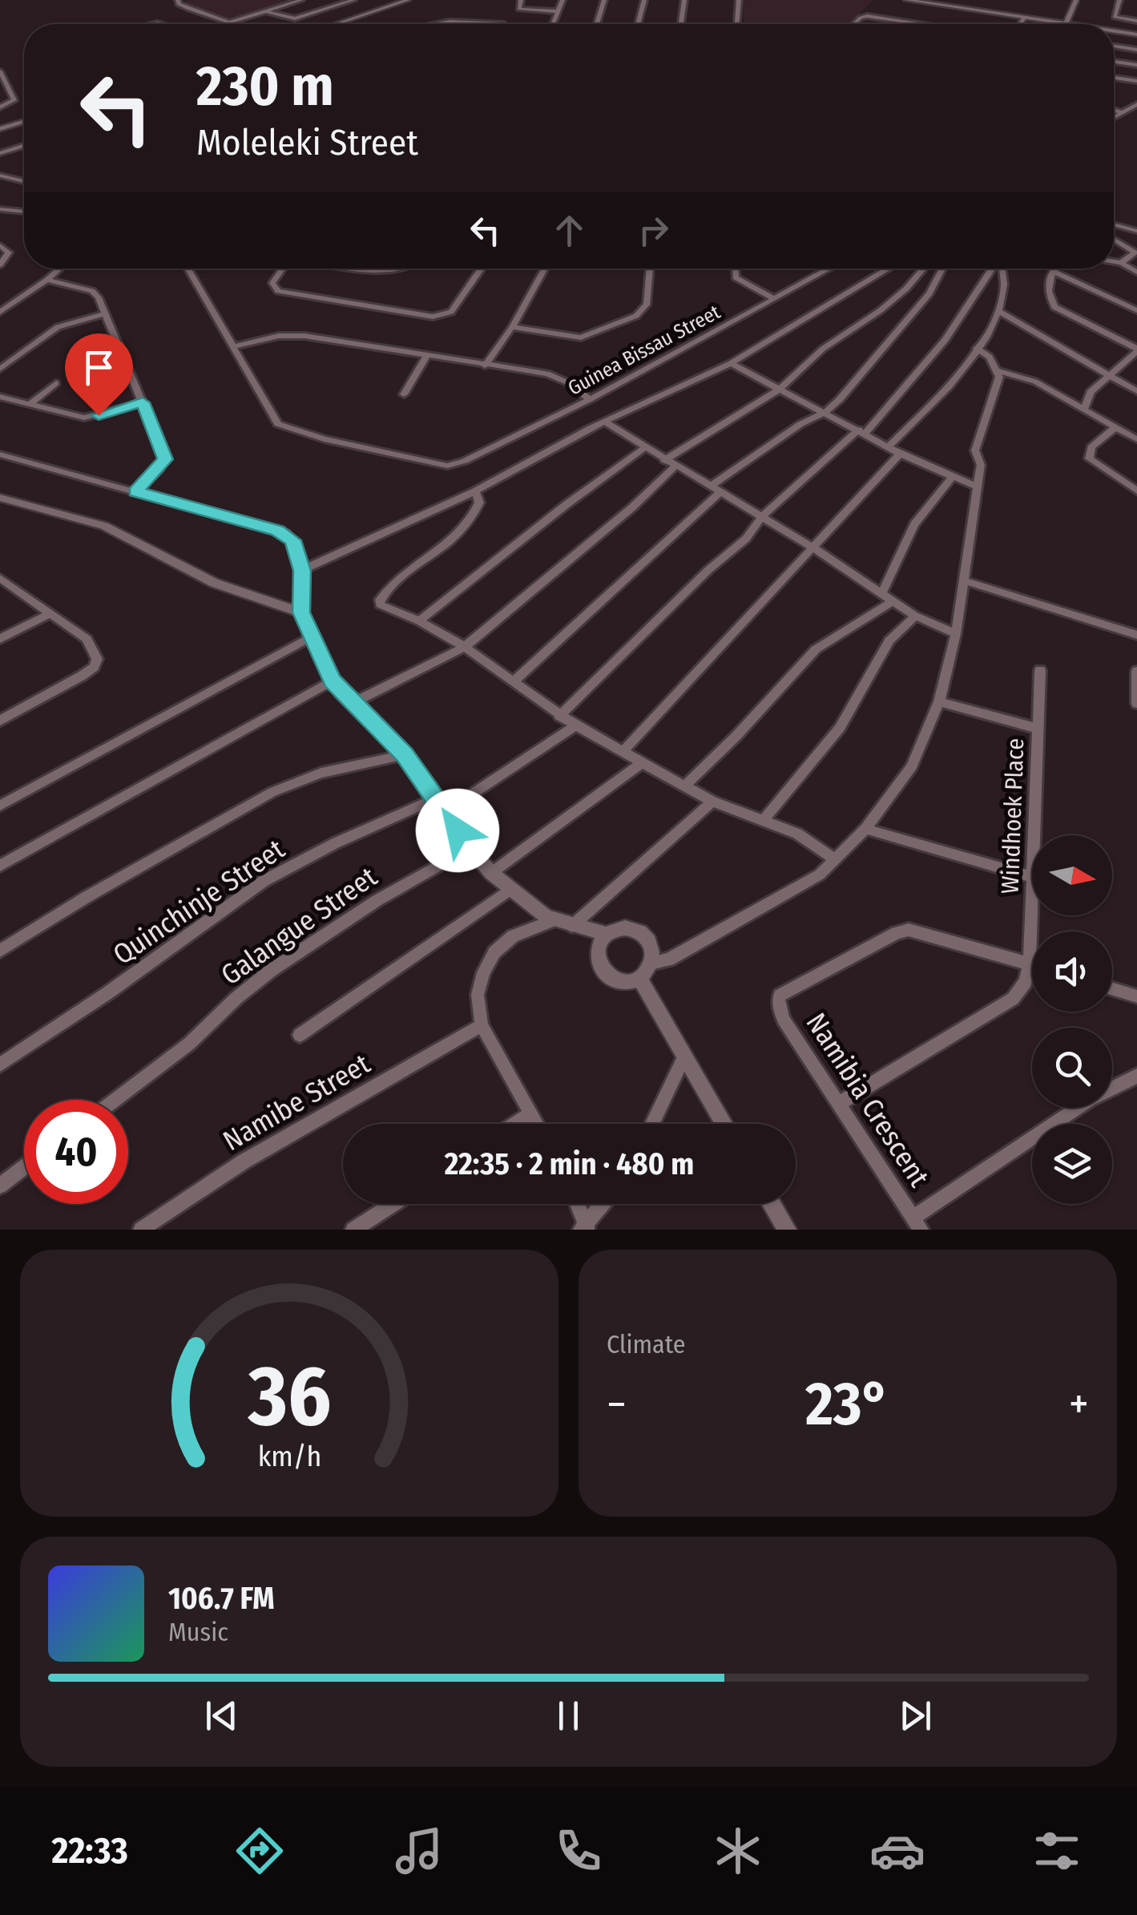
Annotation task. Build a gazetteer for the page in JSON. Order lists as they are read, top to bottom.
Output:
{
  "streets": {
    "street": [
      "Guinea Bissau Street",
      "Windhoek Place",
      "Quinchinje Street",
      "Galangue Street",
      "Namibia Crescent",
      "Namibe Street"
    ]
  },
  "crossings": [
    ["Windhoek Place", "Namibia Crescent"]
  ],
  "north": "right",
  "page": {
    "turn": ["230 m", "Moleleki Street"],
    "limit": "40",
    "trip": "22:35 · 2 min · 480 m",
    "tile": "Climate",
    "heat": ["−", "23°", "+"],
    "song": ["106.7 FM", "Music"],
    "tabs": "22:33",
    "gauge": ["36", "km/h"]
  }
}
